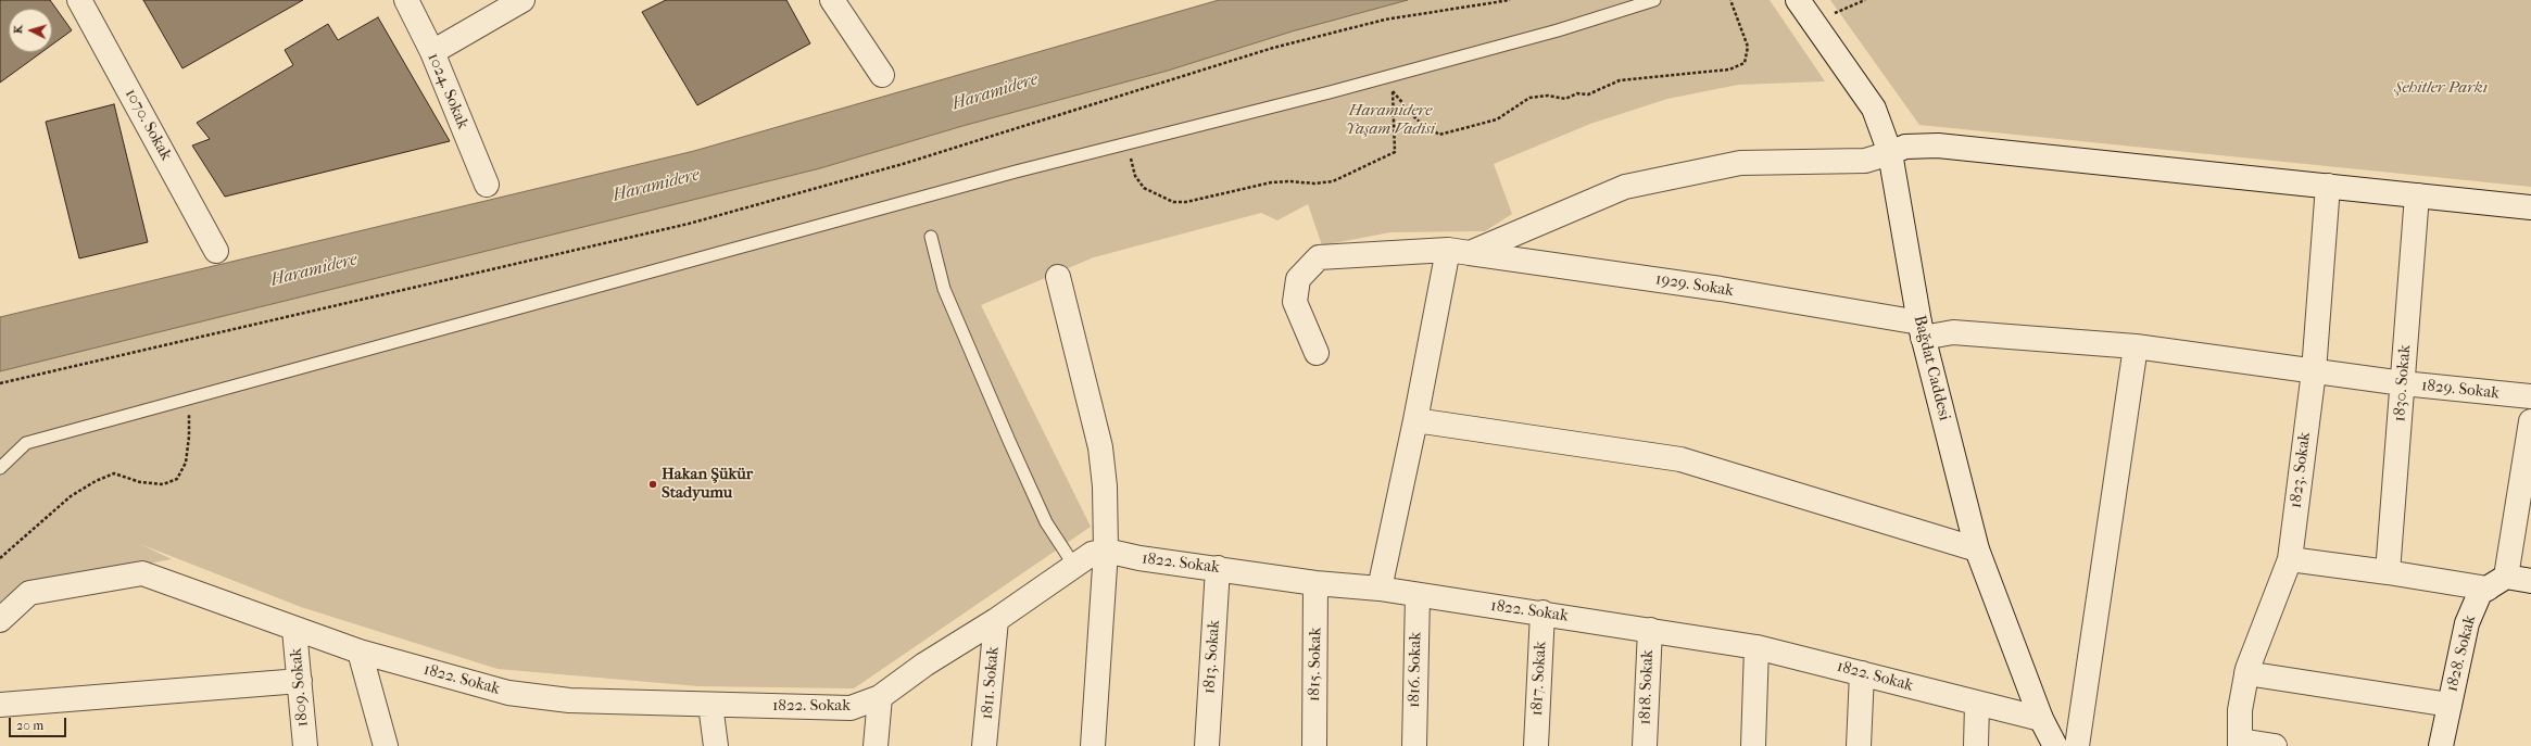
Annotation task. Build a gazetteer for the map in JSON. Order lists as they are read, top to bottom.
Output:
{
  "streets": {
    "street": [
      "1024. Sokak",
      "1070. Sokak",
      "1929. Sokak",
      "Bağdat Caddesi",
      "1830. Sokak",
      "1829. Sokak",
      "1823. Sokak",
      "1822. Sokak",
      "1828. Sokak",
      "1813. Sokak",
      "1815. Sokak",
      "1816. Sokak",
      "1817. Sokak",
      "1811. Sokak",
      "1809. Sokak",
      "1818. Sokak"
    ]
  },
  "crossings": [
    ["1929. Sokak", "Bağdat Caddesi"],
    ["1929. Sokak", "1829. Sokak"],
    ["Bağdat Caddesi", "1822. Sokak"],
    ["1830. Sokak", "1829. Sokak"],
    ["1829. Sokak", "1823. Sokak"],
    ["1822. Sokak", "1813. Sokak"],
    ["1822. Sokak", "1815. Sokak"],
    ["1822. Sokak", "1816. Sokak"],
    ["1822. Sokak", "1817. Sokak"],
    ["1822. Sokak", "1811. Sokak"],
    ["1822. Sokak", "1809. Sokak"],
    ["1822. Sokak", "1818. Sokak"]
  ],
  "water": ["Haramidere"],
  "parks": ["Şehitler Parkı", "Haramidere Yaşam Vadisi"],
  "places": ["Hakan Şükür Stadyumu"],
  "scale_bar": "20 m",
  "north": "left"
}
